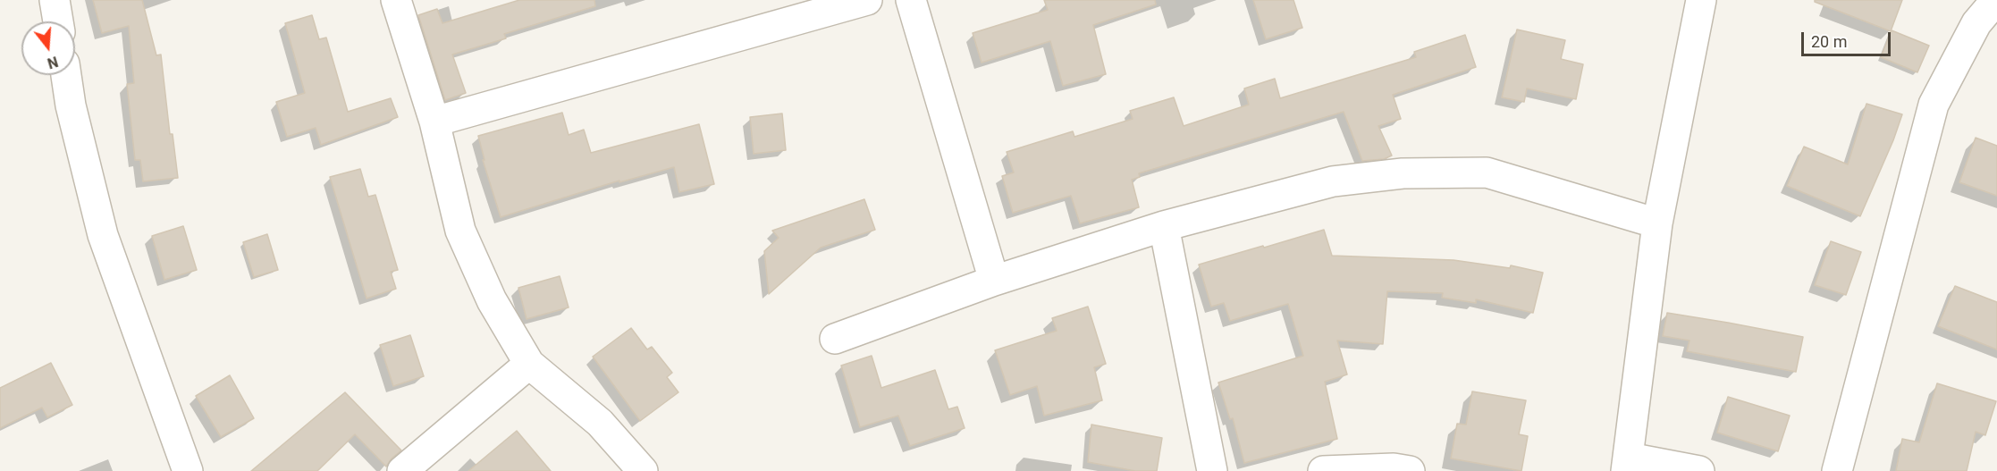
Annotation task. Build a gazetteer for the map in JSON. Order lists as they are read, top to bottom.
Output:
{
  "scale_bar": "20 m",
  "north": "bottom"
}
